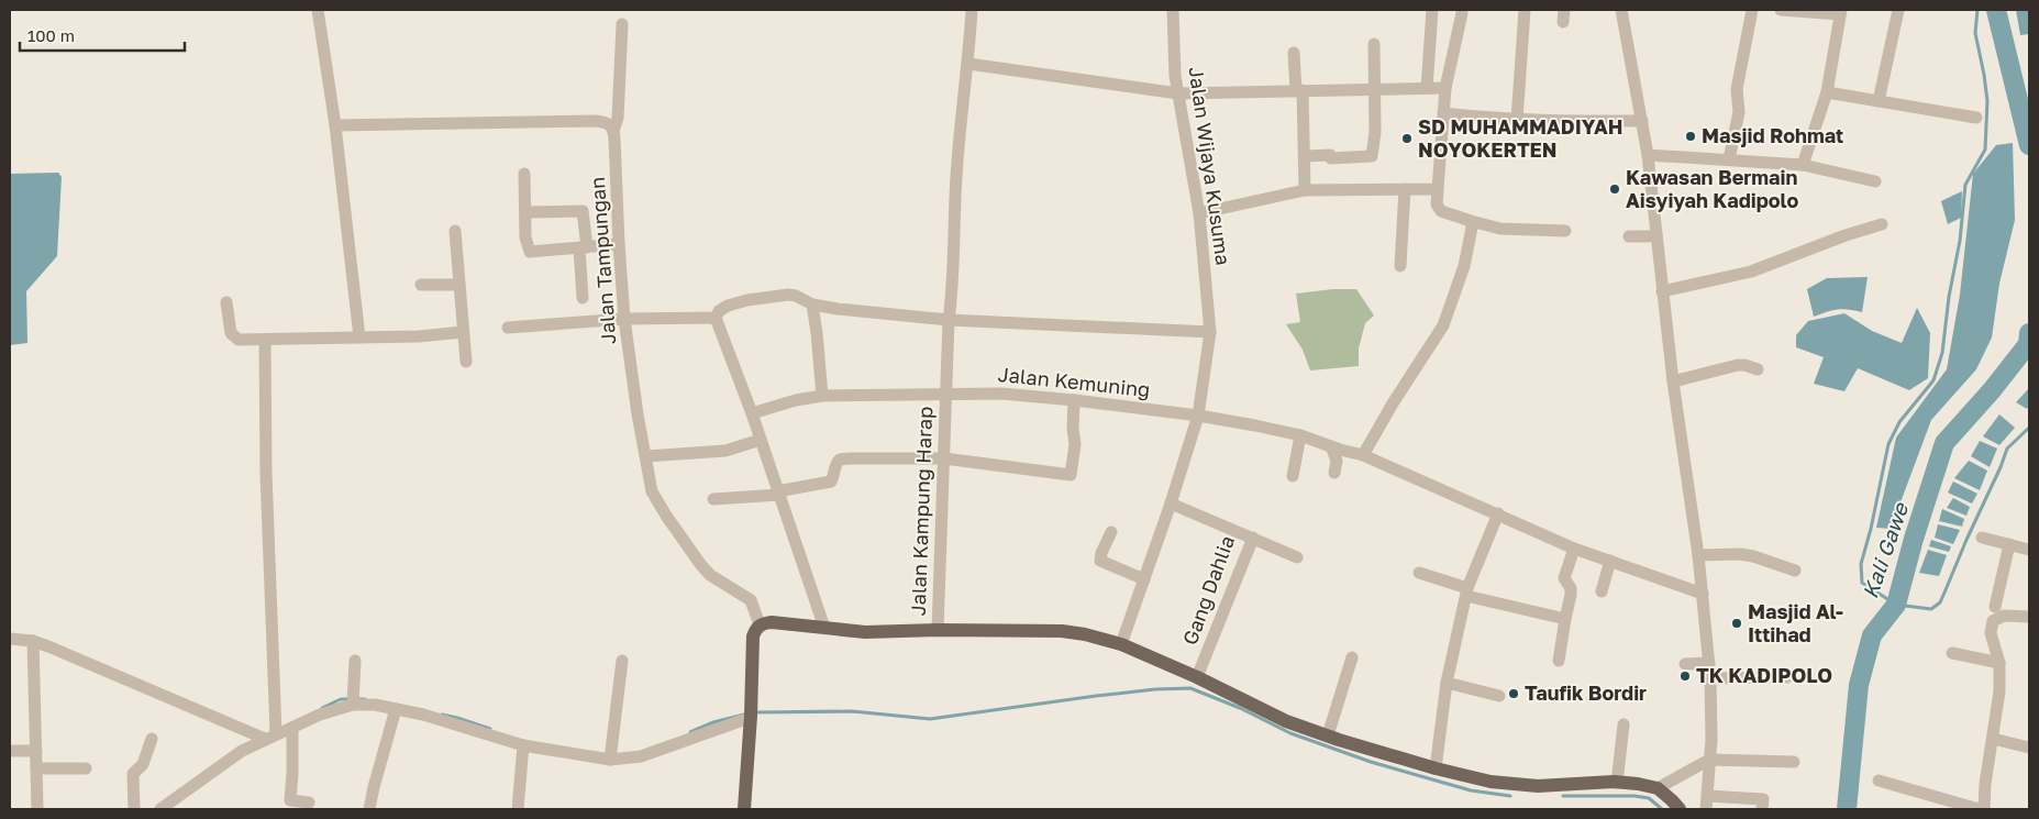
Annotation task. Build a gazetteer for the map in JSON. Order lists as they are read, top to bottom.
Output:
{
  "streets": {
    "street": [
      "Jalan Wijaya Kusuma",
      "Jalan Tampungan",
      "Jalan Kemuning",
      "Jalan Kampung Harap",
      "Gang Dahlia"
    ]
  },
  "crossings": [
    ["Jalan Wijaya Kusuma", "Jalan Kemuning"],
    ["Jalan Wijaya Kusuma", "Gang Dahlia"],
    ["Jalan Kemuning", "Jalan Kampung Harap"]
  ],
  "water": ["Kali Gawe"],
  "places": [
    "Masjid Rohmat",
    "SD MUHAMMADIYAH NOYOKERTEN",
    "Kawasan Bermain Aisyiyah Kadipolo",
    "Masjid Al- Ittihad",
    "TK KADIPOLO",
    "Taufik Bordir"
  ],
  "scale_bar": "100 m"
}
